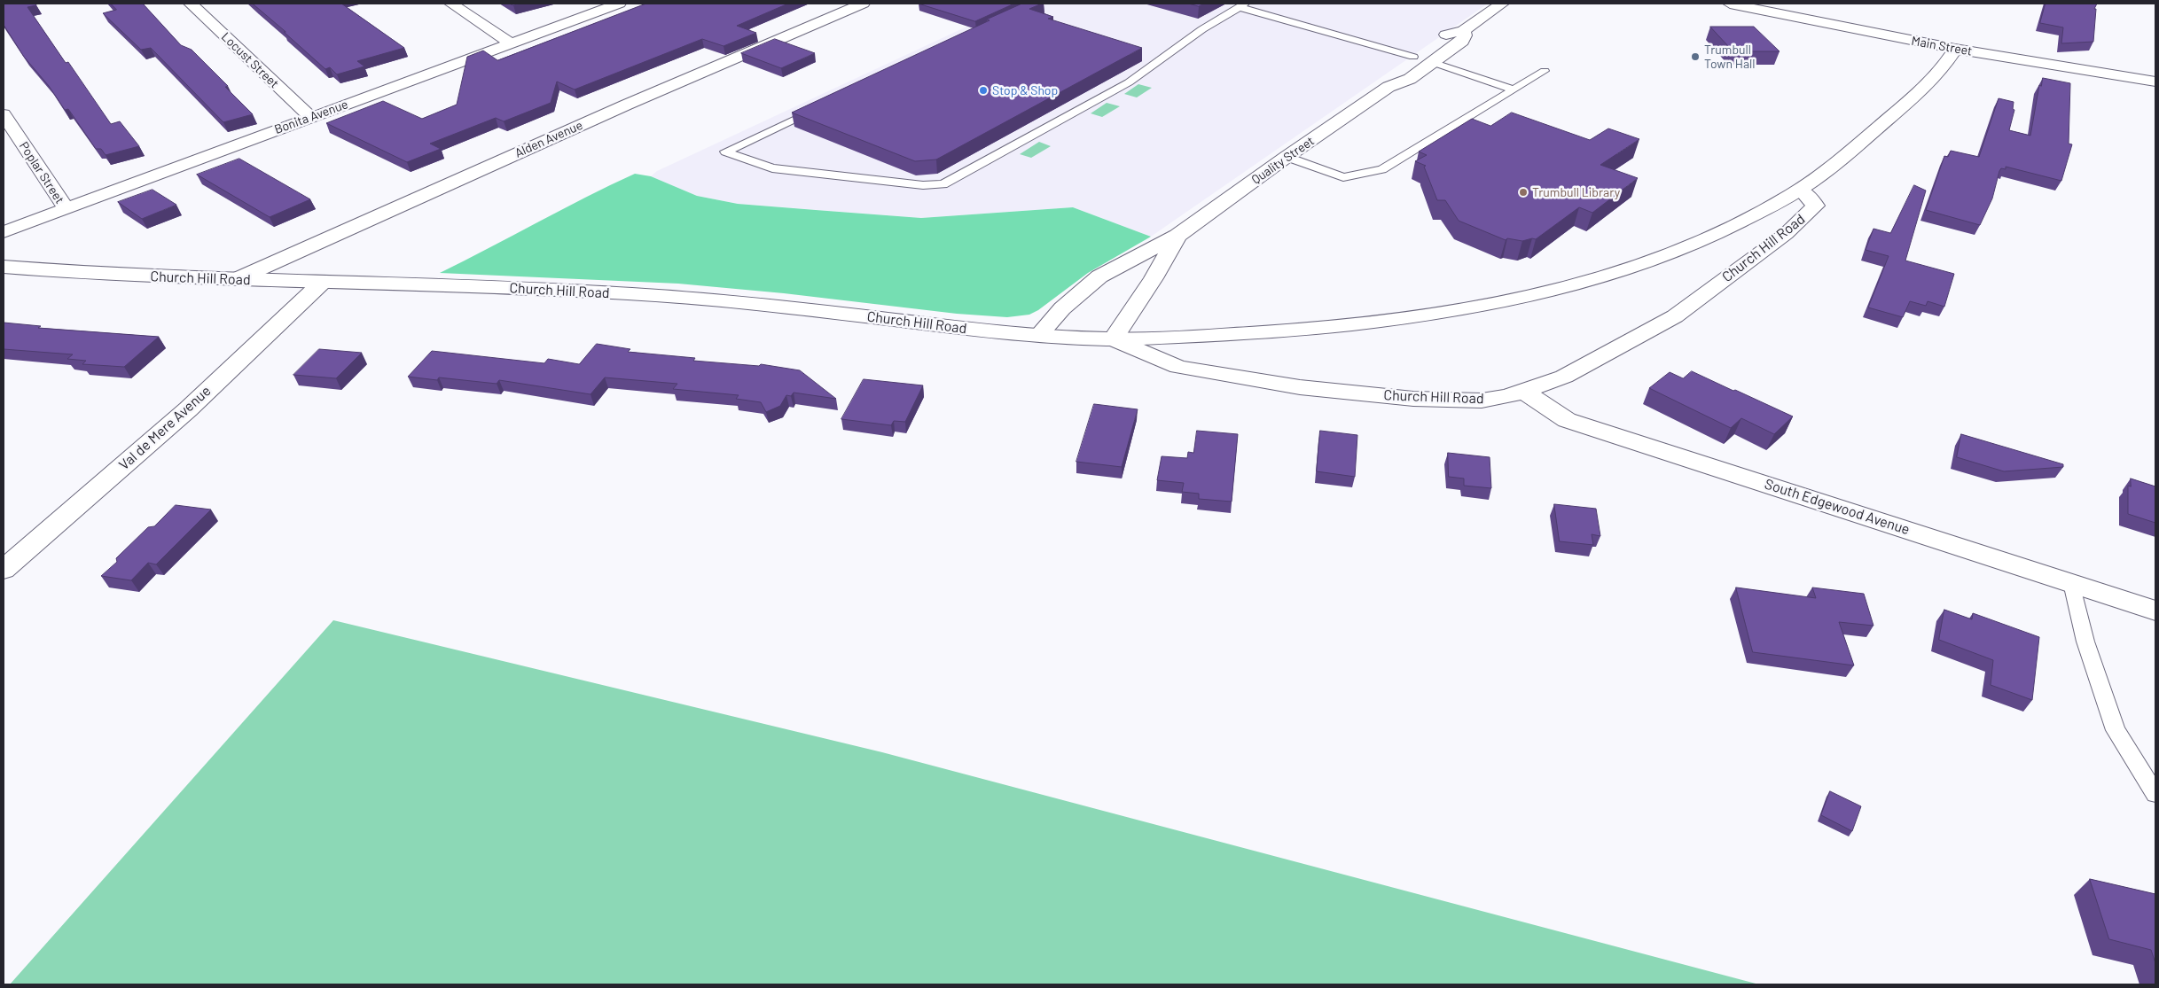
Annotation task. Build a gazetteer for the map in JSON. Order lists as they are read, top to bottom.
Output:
{
  "streets": {
    "street": [
      "Main Street",
      "Locust Street",
      "Bonita Avenue",
      "Alden Avenue",
      "Quality Street",
      "Poplar Street",
      "Church Hill Road",
      "Val de Mere Avenue",
      "South Edgewood Avenue"
    ]
  },
  "crossings": [
    ["Main Street", "Church Hill Road"],
    ["Locust Street", "Bonita Avenue"],
    ["Bonita Avenue", "Poplar Street"],
    ["Alden Avenue", "Church Hill Road"],
    ["Quality Street", "Church Hill Road"],
    ["Church Hill Road", "Val de Mere Avenue"],
    ["Church Hill Road", "South Edgewood Avenue"]
  ],
  "places": ["Trumbull Town Hall", "Stop & Shop", "Trumbull Library"]
}
